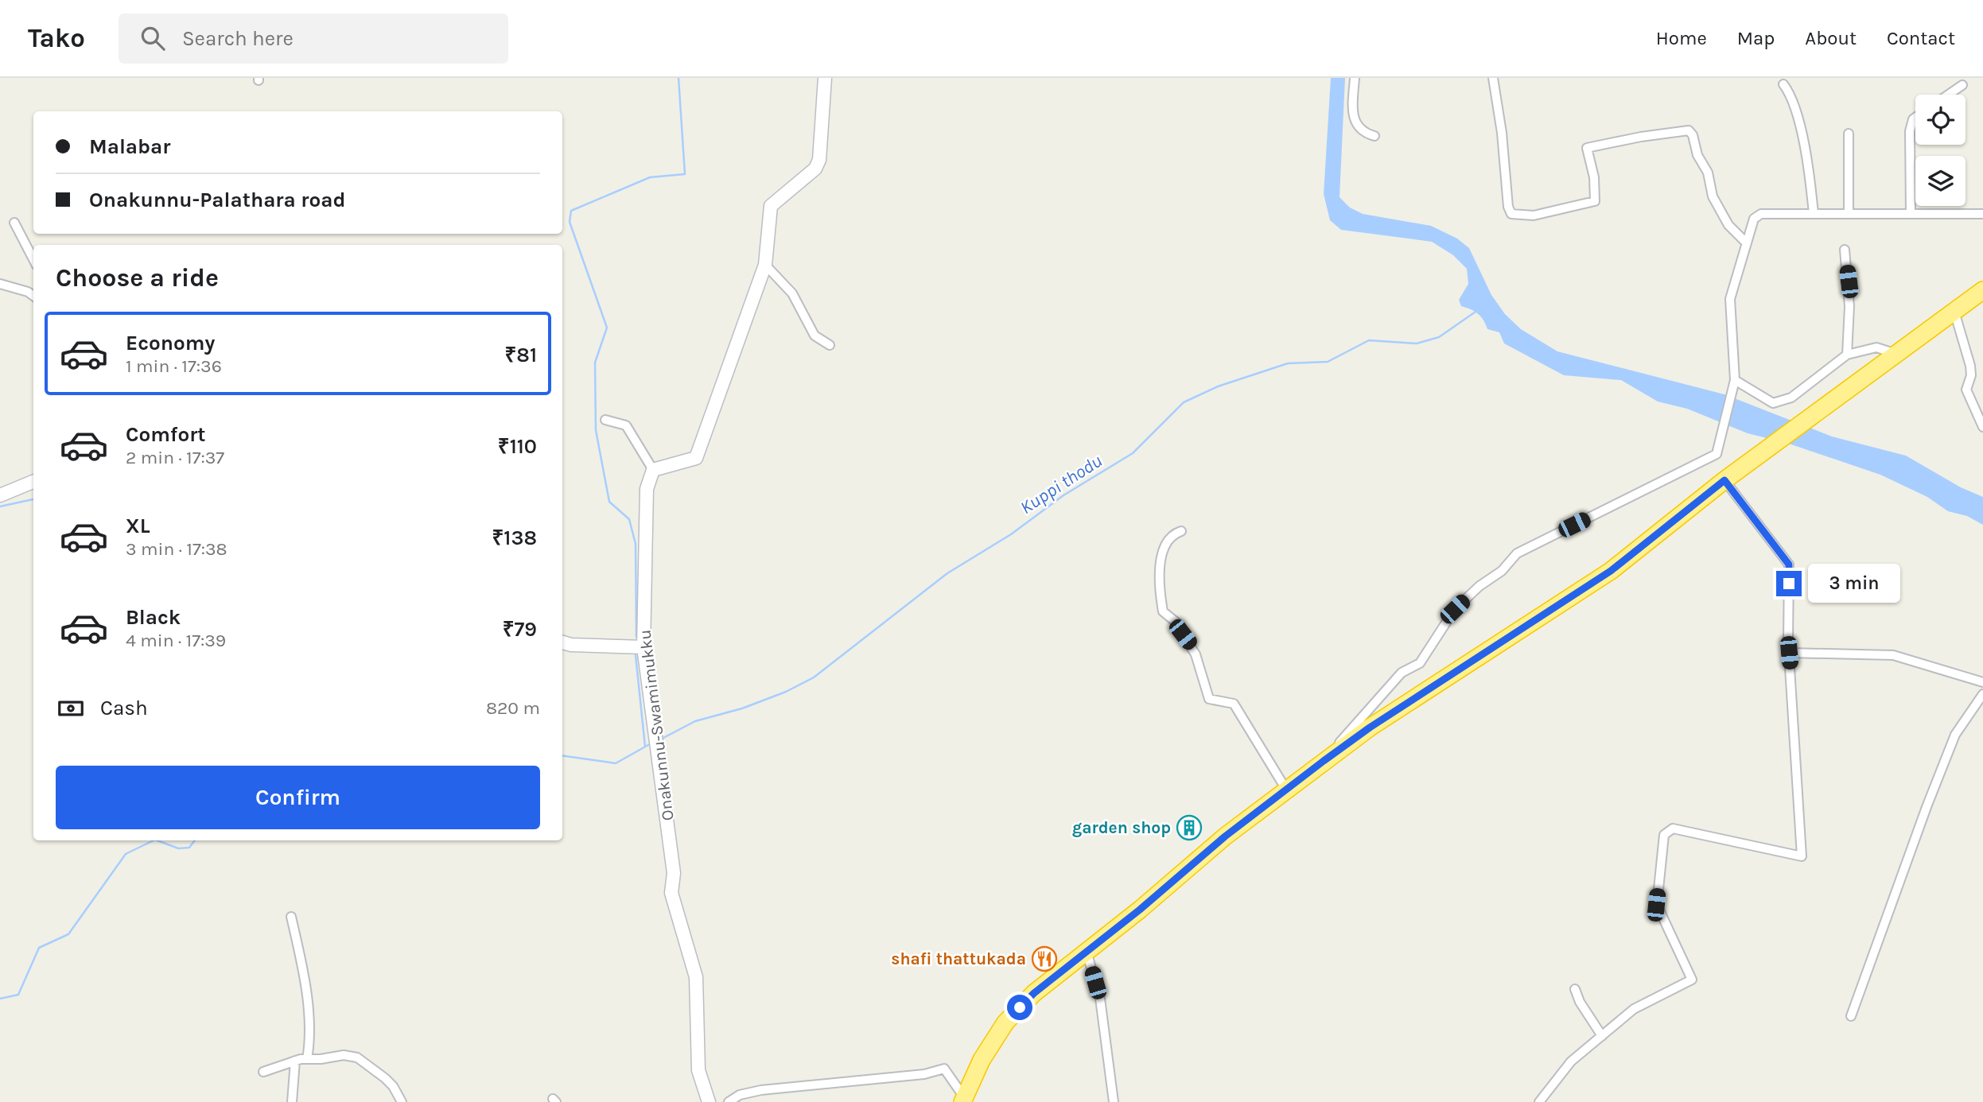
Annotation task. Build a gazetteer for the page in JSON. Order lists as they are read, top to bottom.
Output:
{
  "streets": {
    "street": ["Onakunnu-Swamimukku"]
  },
  "water": ["Kuppi thodu"],
  "places": {
    "building": ["garden shop"],
    "restaurant": ["shafi thattukada"]
  },
  "page": {
    "header": "Tako",
    "search": "Search here",
    "nav": [
      "Home",
      "Map",
      "About",
      "Contact"
    ],
    "banner": ["Malabar", "Onakunnu-Palathara road"],
    "heading": "Choose a ride",
    "list": [
      {
        "name": "Economy",
        "note": "1 min · 17:36",
        "value": "₹81"
      },
      {
        "name": "Comfort",
        "note": "2 min · 17:37",
        "value": "₹110"
      },
      {
        "name": "XL",
        "note": "3 min · 17:38",
        "value": "₹138"
      },
      {
        "name": "Black",
        "note": "4 min · 17:39",
        "value": "₹79"
      }
    ],
    "bubble": "3 min",
    "pay": ["Cash", "820 m"],
    "buttons": "Confirm"
  }
}
